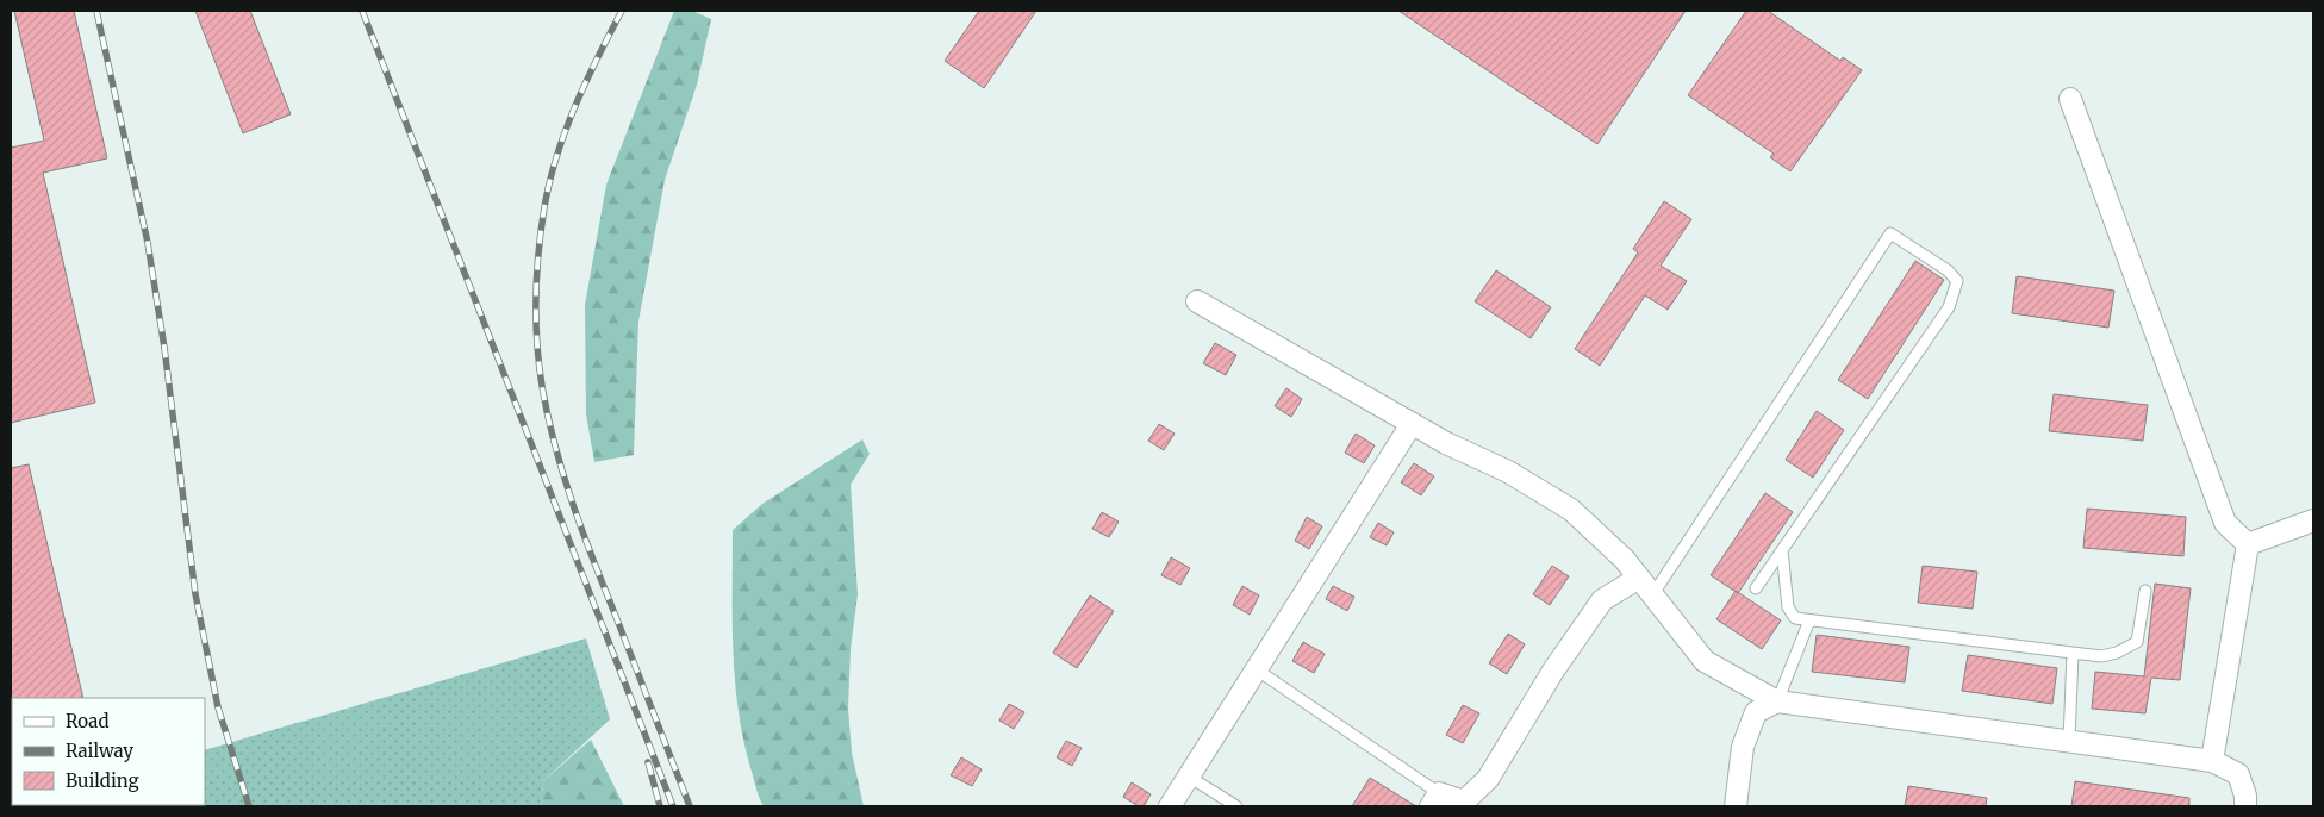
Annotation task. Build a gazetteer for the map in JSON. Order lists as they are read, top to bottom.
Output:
{
  "legend": ["Road", "Railway", "Building"]
}
